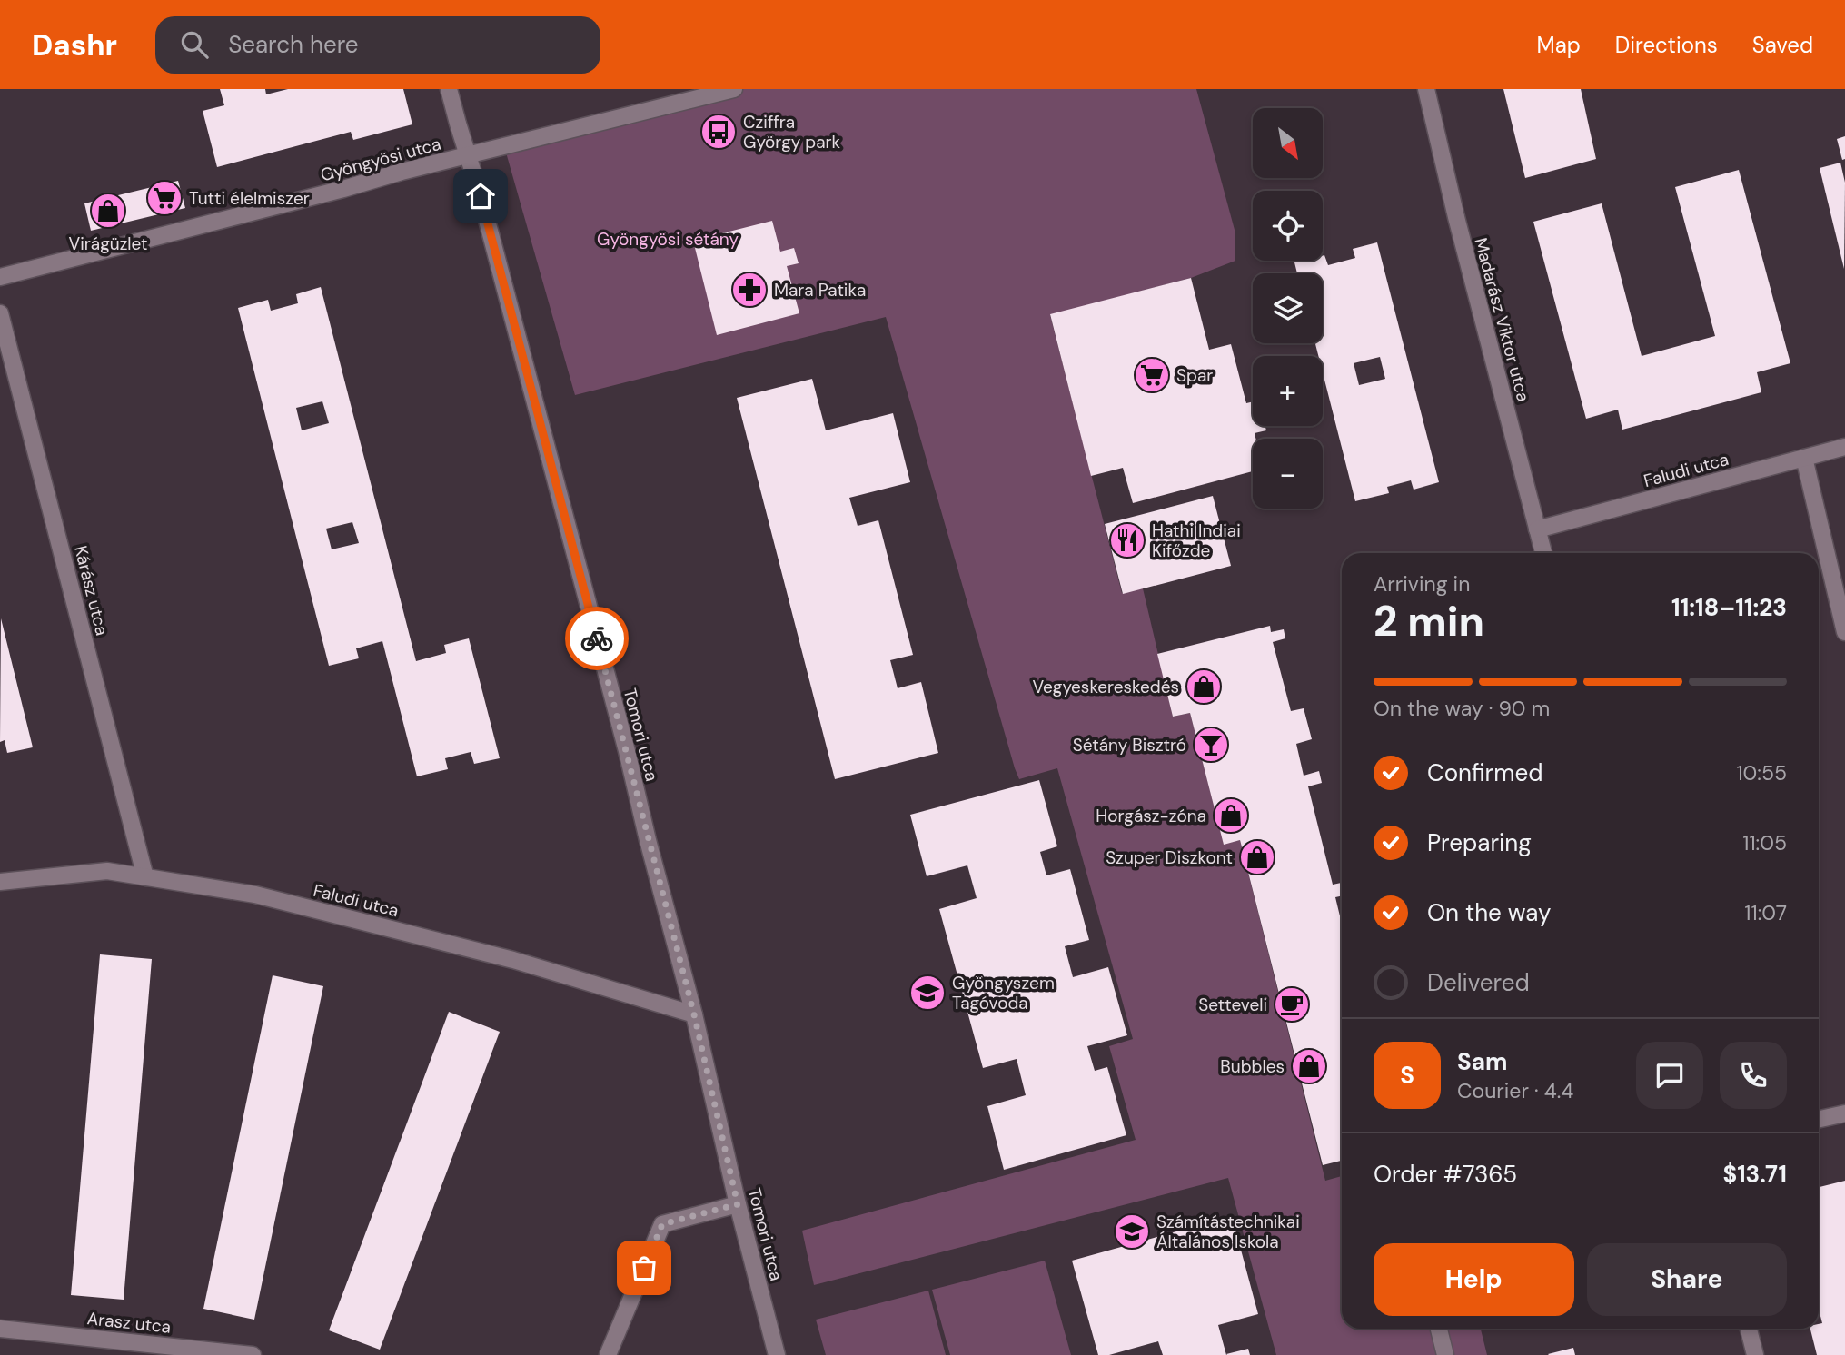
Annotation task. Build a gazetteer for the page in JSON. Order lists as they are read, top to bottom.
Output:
{
  "streets": {
    "street": [
      "Gyöngyösi utca",
      "Madarász Viktor utca",
      "Faludi utca",
      "Kárász utca",
      "Tomori utca",
      "Arasz utca"
    ]
  },
  "crossings": [
    ["Gyöngyösi utca", "Tomori utca"],
    ["Madarász Viktor utca", "Faludi utca"],
    ["Faludi utca", "Kárász utca"],
    ["Faludi utca", "Tomori utca"]
  ],
  "parks": ["Gyöngyösi sétány"],
  "places": {
    "bus stop": ["Cziffra György park"],
    "supermarket": ["Tutti élelmiszer", "Spar"],
    "shop": [
      "Virágüzlet",
      "Vegyeskereskedés",
      "Horgász-zóna",
      "Szuper Diszkont",
      "Bubbles"
    ],
    "pharmacy": ["Mara Patika"],
    "restaurant": ["Hathi Indiai Kifőzde"],
    "bar": ["Sétány Bisztró"],
    "school or university": ["Gyöngyszem Tagóvoda", "Számítástechnikai Általános Iskola"],
    "cafe": ["Setteveli"]
  },
  "north": "bottom right",
  "page": {
    "header": "Dashr",
    "search": "Search here",
    "nav": ["Map", "Directions", "Saved"],
    "map_buttons": ["+", "−"],
    "heading": ["2 min", "Arriving in", "11:18–11:23"],
    "panel": [
      "Sam",
      "Courier · 4.4",
      "Order #7365",
      "$13.71"
    ],
    "bar": "On the way · 90 m",
    "list": [
      ["Confirmed", "10:55"],
      ["Preparing", "11:05"],
      ["On the way", "11:07"],
      "Delivered"
    ],
    "round": "S",
    "buttons": ["Help", "Share"]
  }
}
